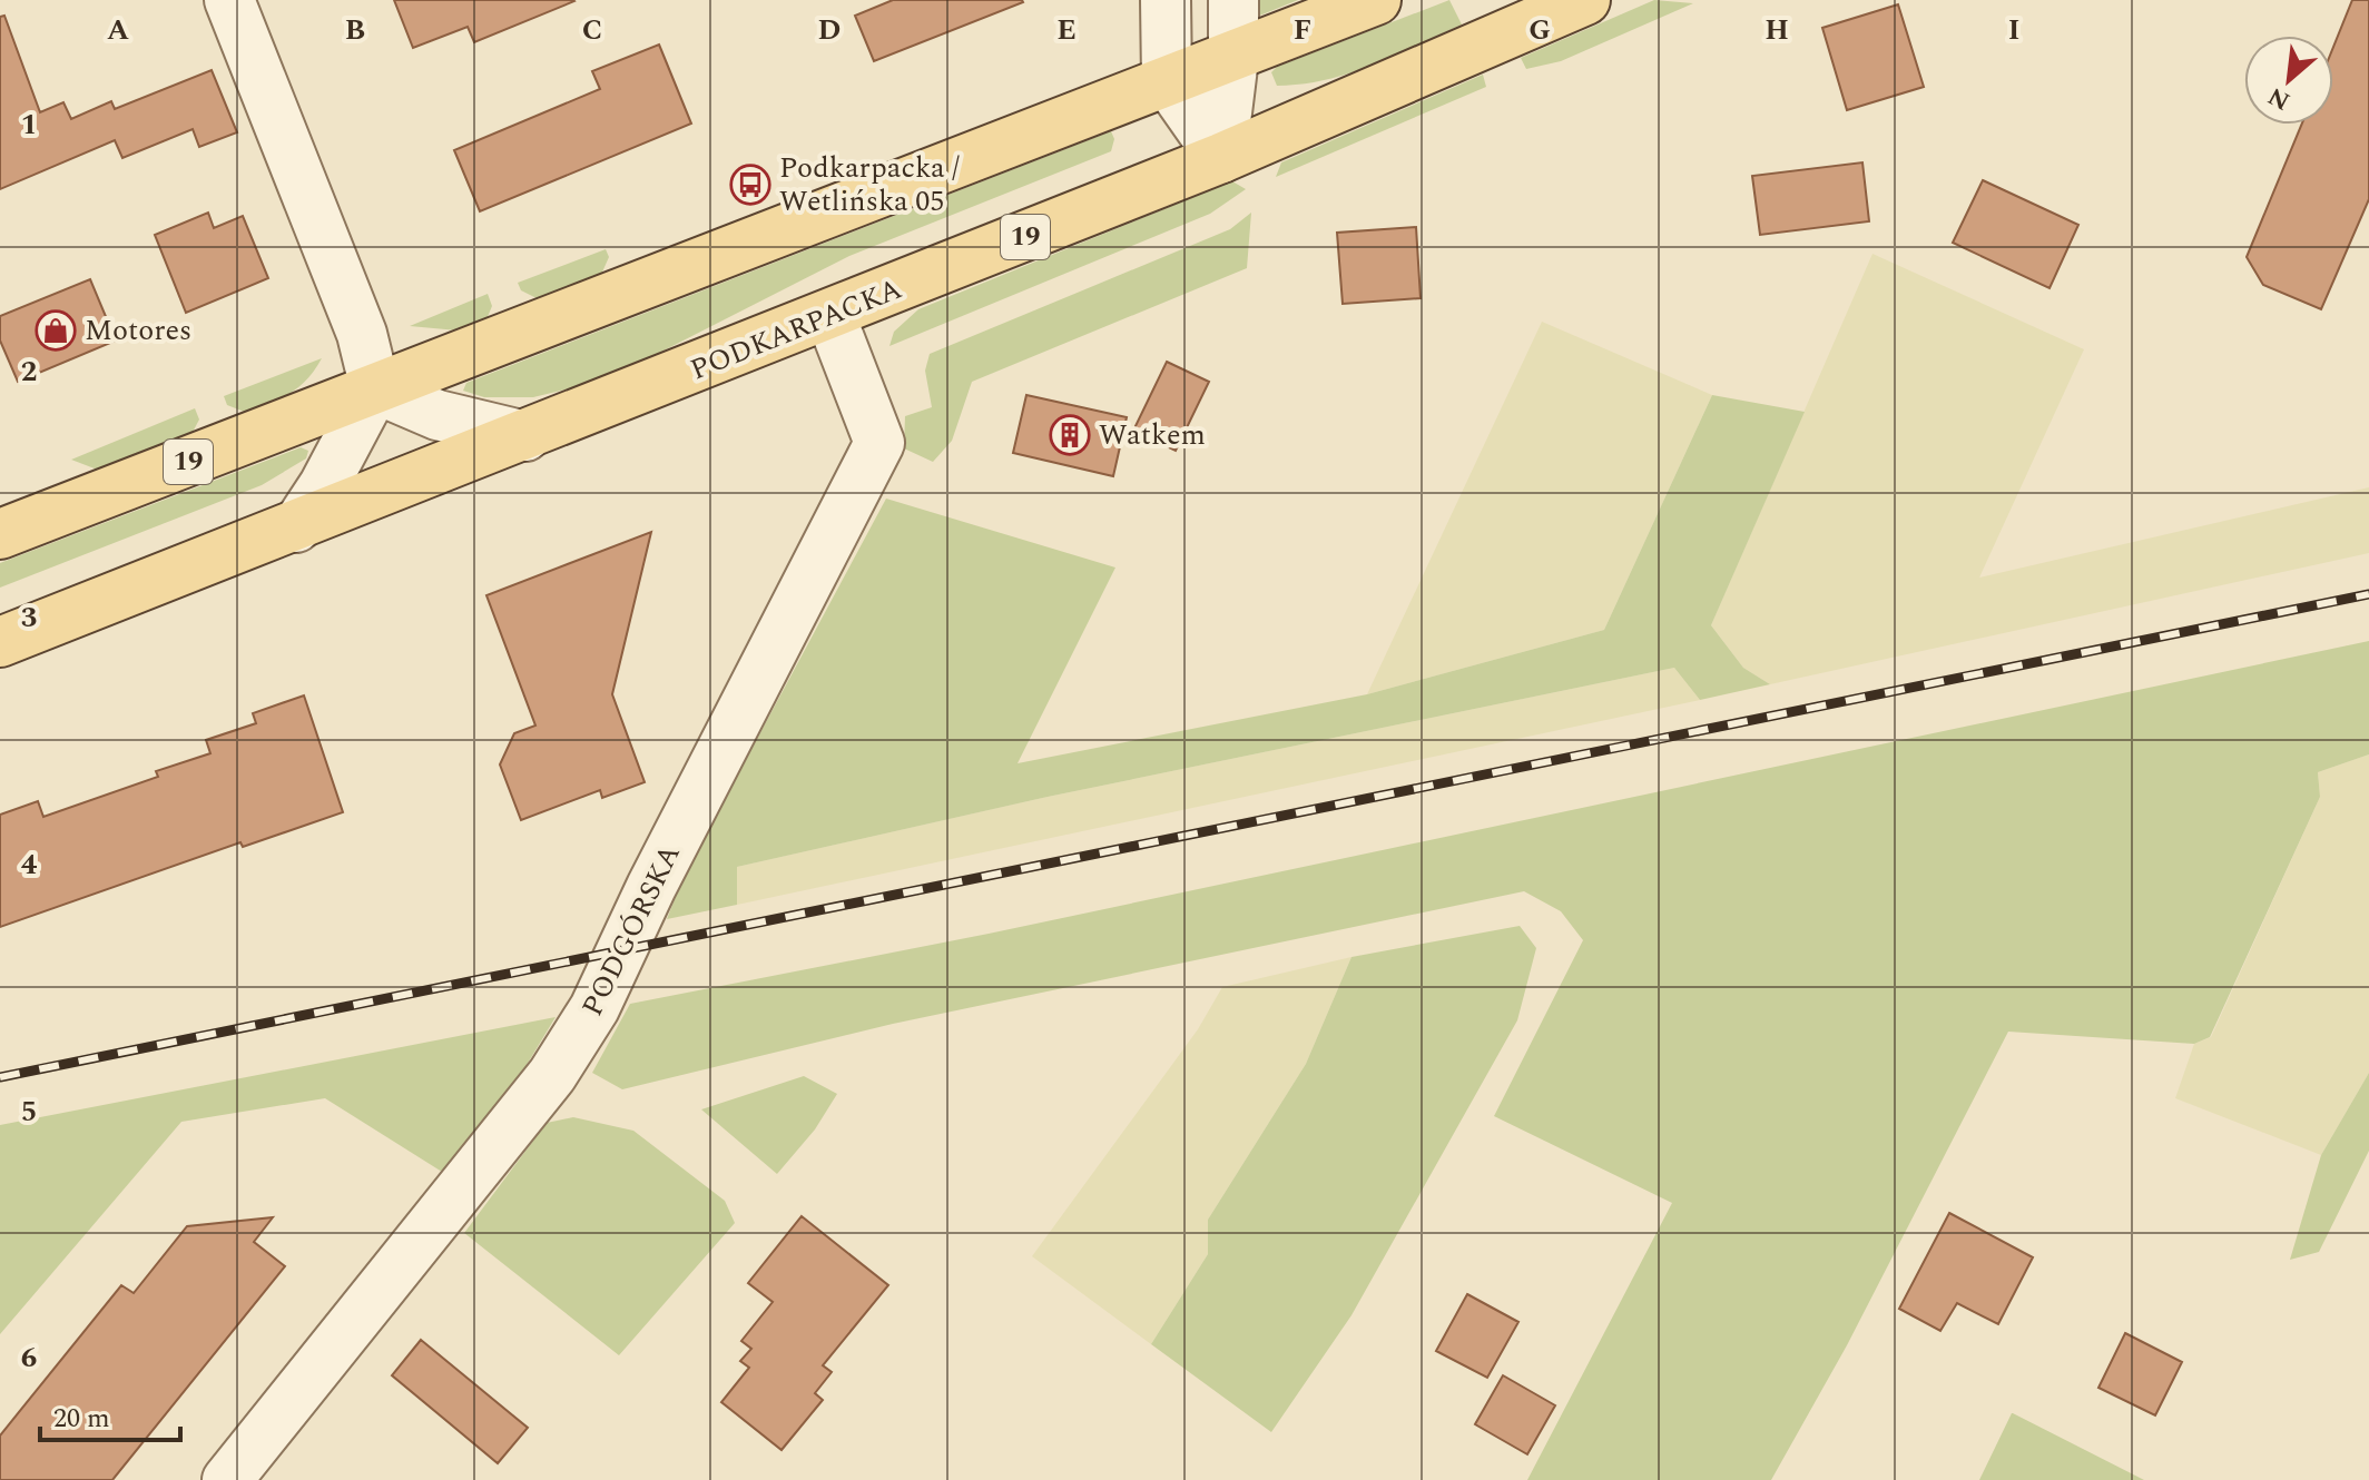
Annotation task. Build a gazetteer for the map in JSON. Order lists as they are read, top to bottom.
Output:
{
  "streets": {
    "main road": ["19", "PODKARPACKA"],
    "street": ["PODGÓRSKA"]
  },
  "crossings": [
    ["PODKARPACKA", "PODGÓRSKA"]
  ],
  "places": {
    "bus stop": ["Podkarpacka / Wetlińska 05"],
    "shop": ["Motores"],
    "building": ["Watkem"]
  },
  "scale_bar": "20 m",
  "north": "bottom left",
  "grid": {
    "columns": [
      "A",
      "B",
      "C",
      "D",
      "E",
      "F",
      "G",
      "H",
      "I"
    ],
    "rows": [
      "1",
      "2",
      "3",
      "4",
      "5",
      "6"
    ]
  }
}
